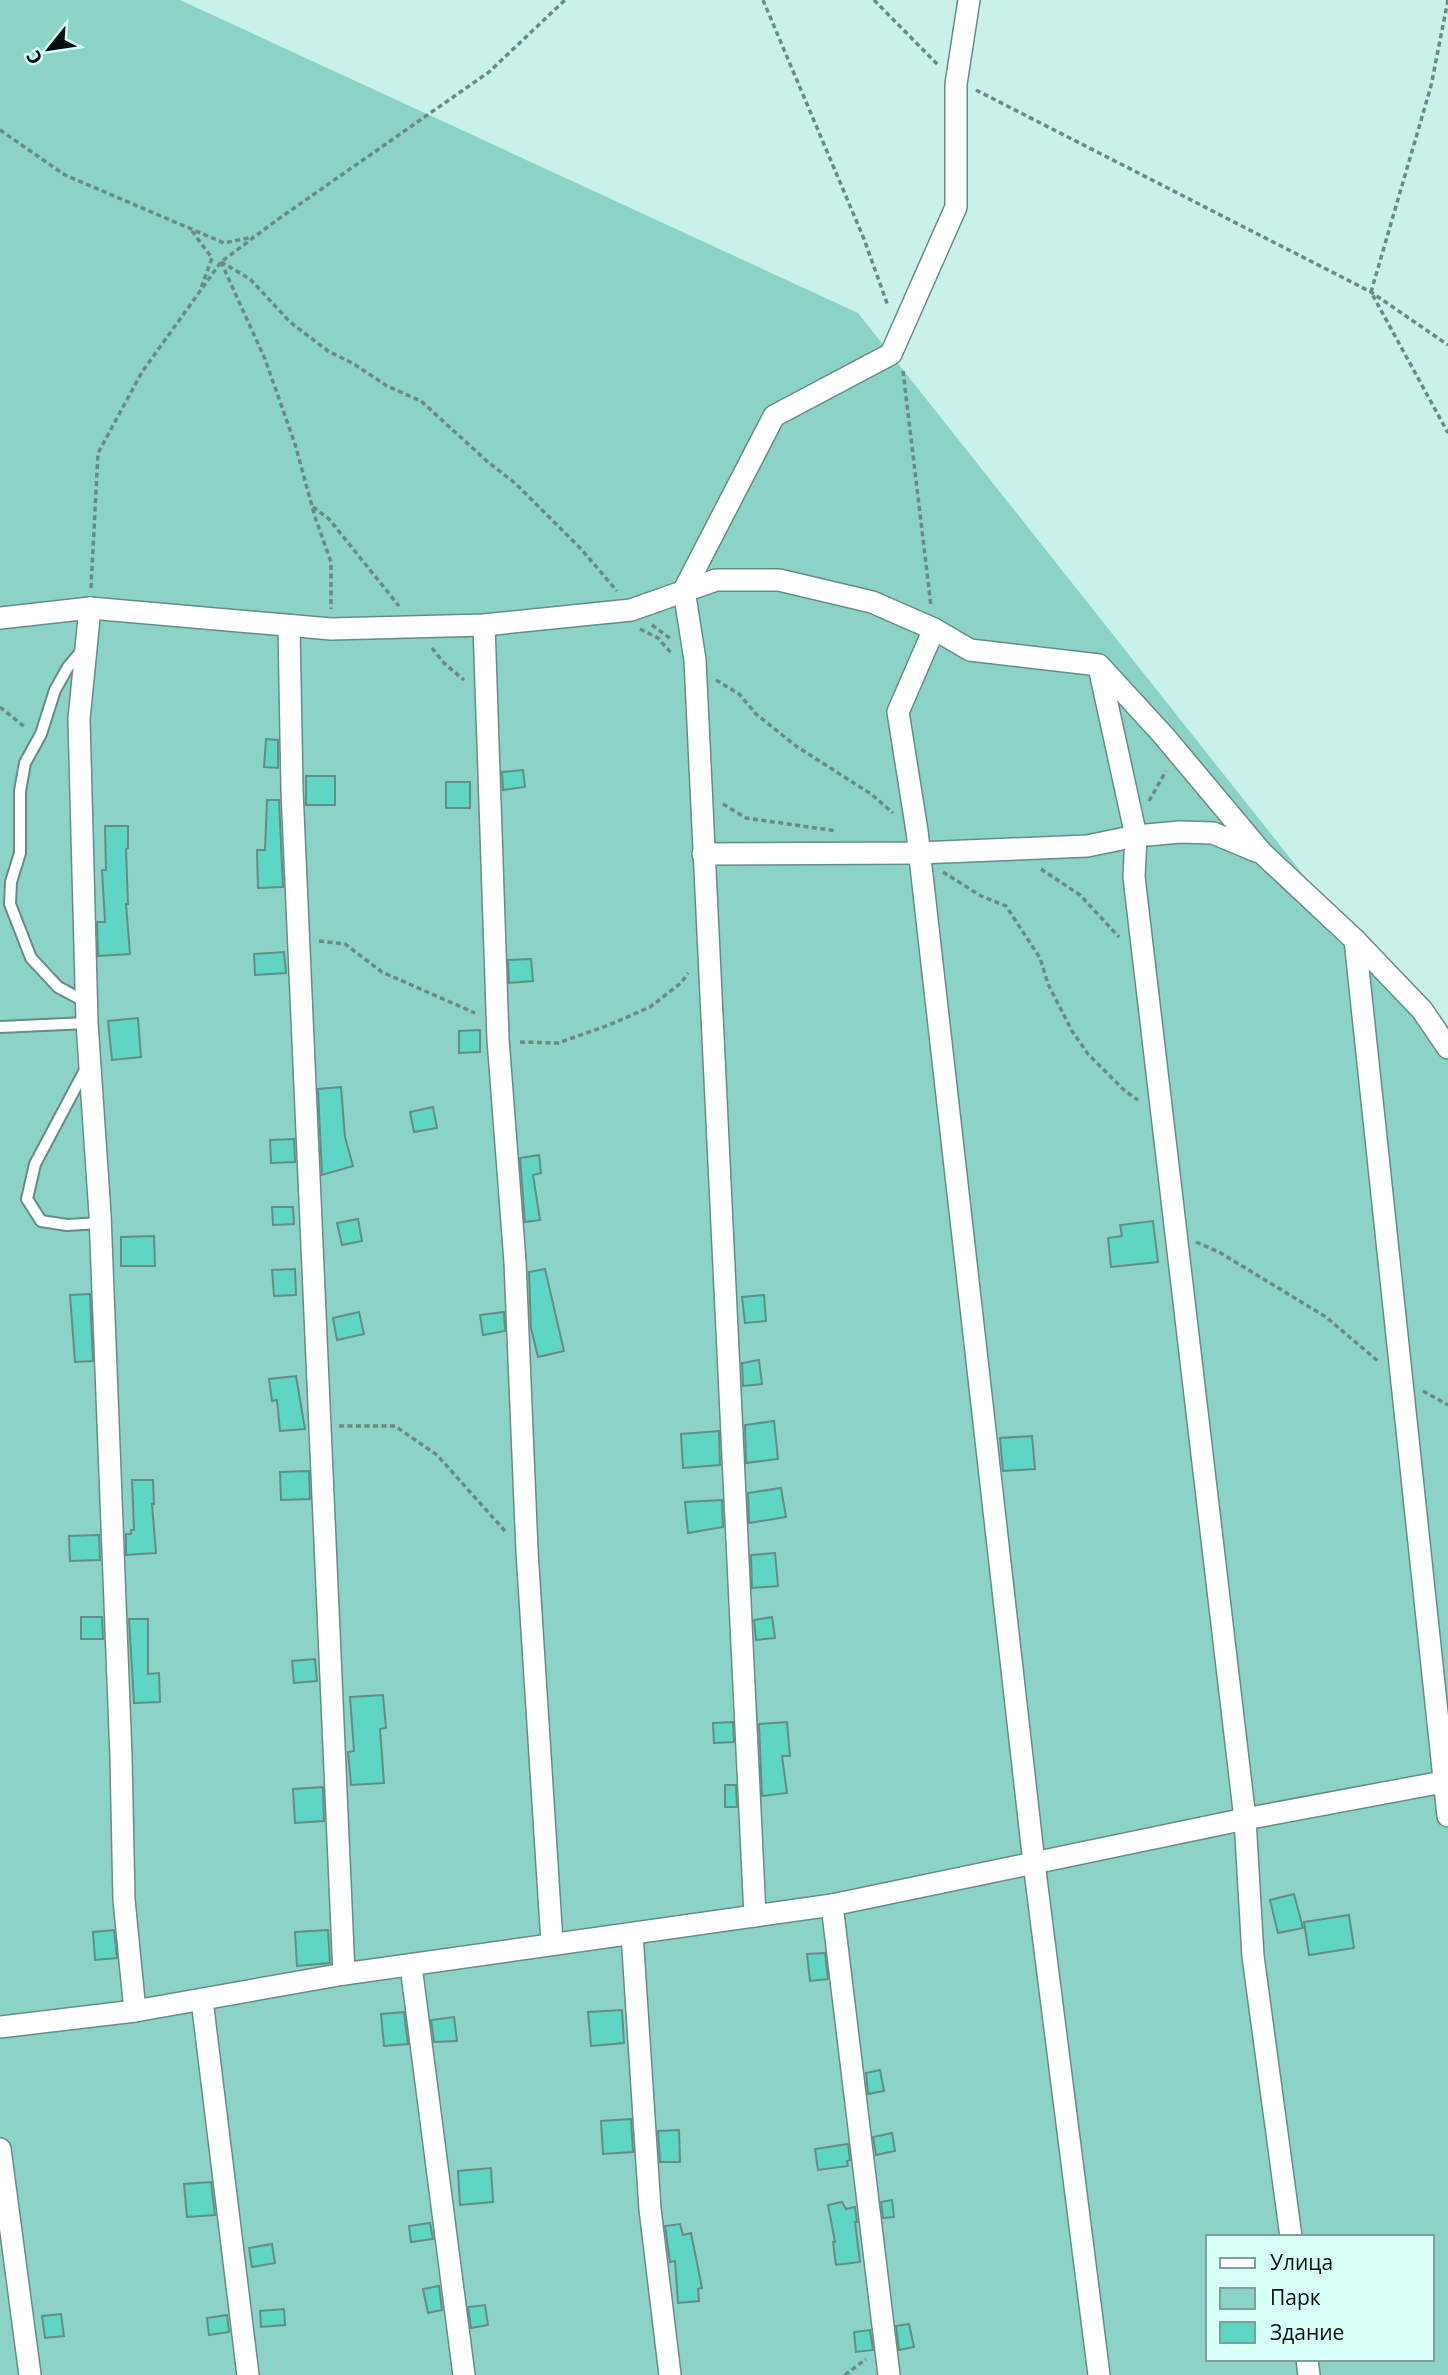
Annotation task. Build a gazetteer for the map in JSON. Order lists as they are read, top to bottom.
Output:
{
  "legend": ["Улица", "Парк", "Здание"],
  "north": "bottom left"
}
